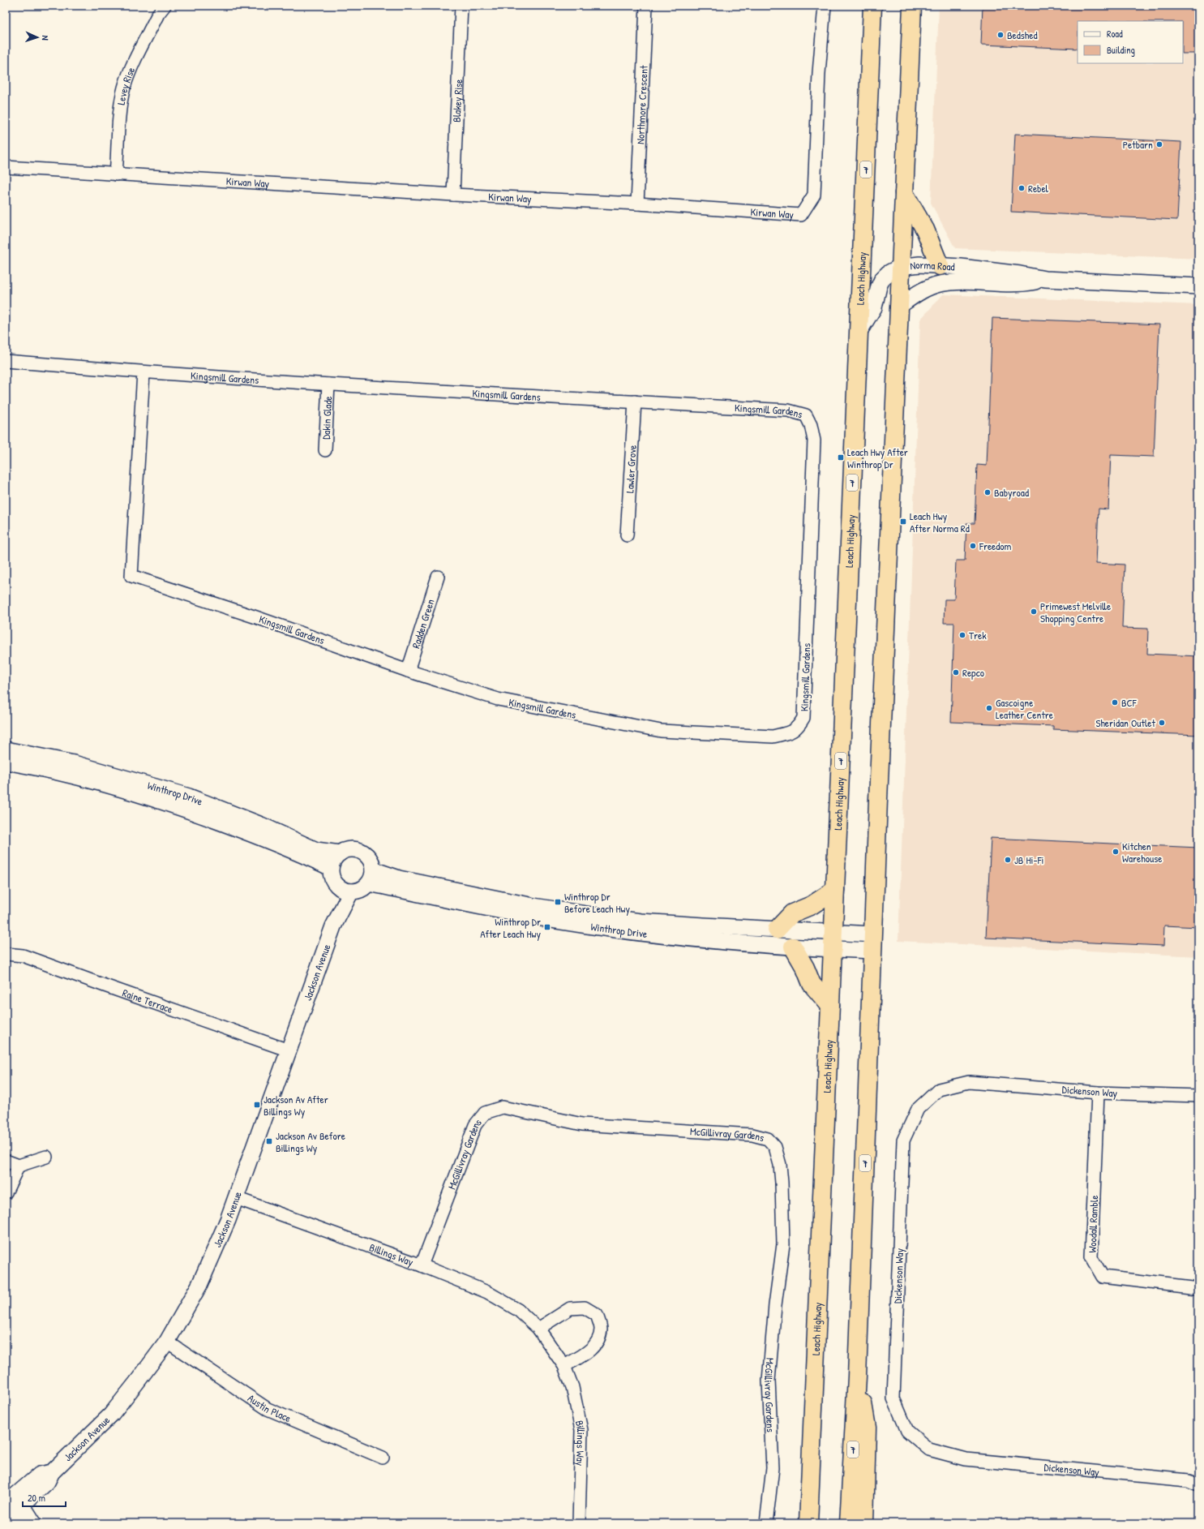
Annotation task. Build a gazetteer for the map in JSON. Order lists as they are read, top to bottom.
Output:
{
  "streets": {
    "highway": ["7", "Leach Highway"],
    "street": [
      "Levey Rise",
      "Blakey Rise",
      "Northmore Crescent",
      "Kirwan Way",
      "Norma Road",
      "Kingsmill Gardens",
      "Dakin Glade",
      "Lawler Grove",
      "Radden Green",
      "Winthrop Drive",
      "Jackson Avenue",
      "Raine Terrace",
      "Dickenson Way",
      "McGillivray Gardens",
      "Woodall Ramble",
      "Billings Way",
      "Austin Place"
    ]
  },
  "crossings": [
    ["Levey Rise", "Kirwan Way"],
    ["Blakey Rise", "Kirwan Way"],
    ["Northmore Crescent", "Kirwan Way"],
    ["7", "Norma Road"],
    ["7", "Winthrop Drive"],
    ["Norma Road", "Leach Highway"],
    ["Leach Highway", "Winthrop Drive"],
    ["Kingsmill Gardens", "Dakin Glade"],
    ["Kingsmill Gardens", "Lawler Grove"],
    ["Kingsmill Gardens", "Radden Green"],
    ["Winthrop Drive", "Jackson Avenue"],
    ["Jackson Avenue", "Raine Terrace"],
    ["Jackson Avenue", "Billings Way"],
    ["Jackson Avenue", "Austin Place"],
    ["Dickenson Way", "Woodall Ramble"],
    ["McGillivray Gardens", "Billings Way"]
  ],
  "places": {
    "other": [
      "Bedshed",
      "Petbarn",
      "Rebel",
      "Babyroad",
      "Freedom",
      "Primewest Melville Shopping Centre",
      "Trek",
      "Repco",
      "BCF",
      "Gascoigne Leather Centre",
      "Sheridan Outlet",
      "Kitchen Warehouse",
      "JB Hi-Fi"
    ],
    "transit": [
      "Leach Hwy After Winthrop Dr",
      "Leach Hwy After Norma Rd",
      "Winthrop Dr Before Leach Hwy",
      "Winthrop Dr After Leach Hwy",
      "Jackson Av After Billings Wy",
      "Jackson Av Before Billings Wy"
    ]
  },
  "legend": ["Road", "Building"],
  "scale_bar": "20 m",
  "north": "right"
}
